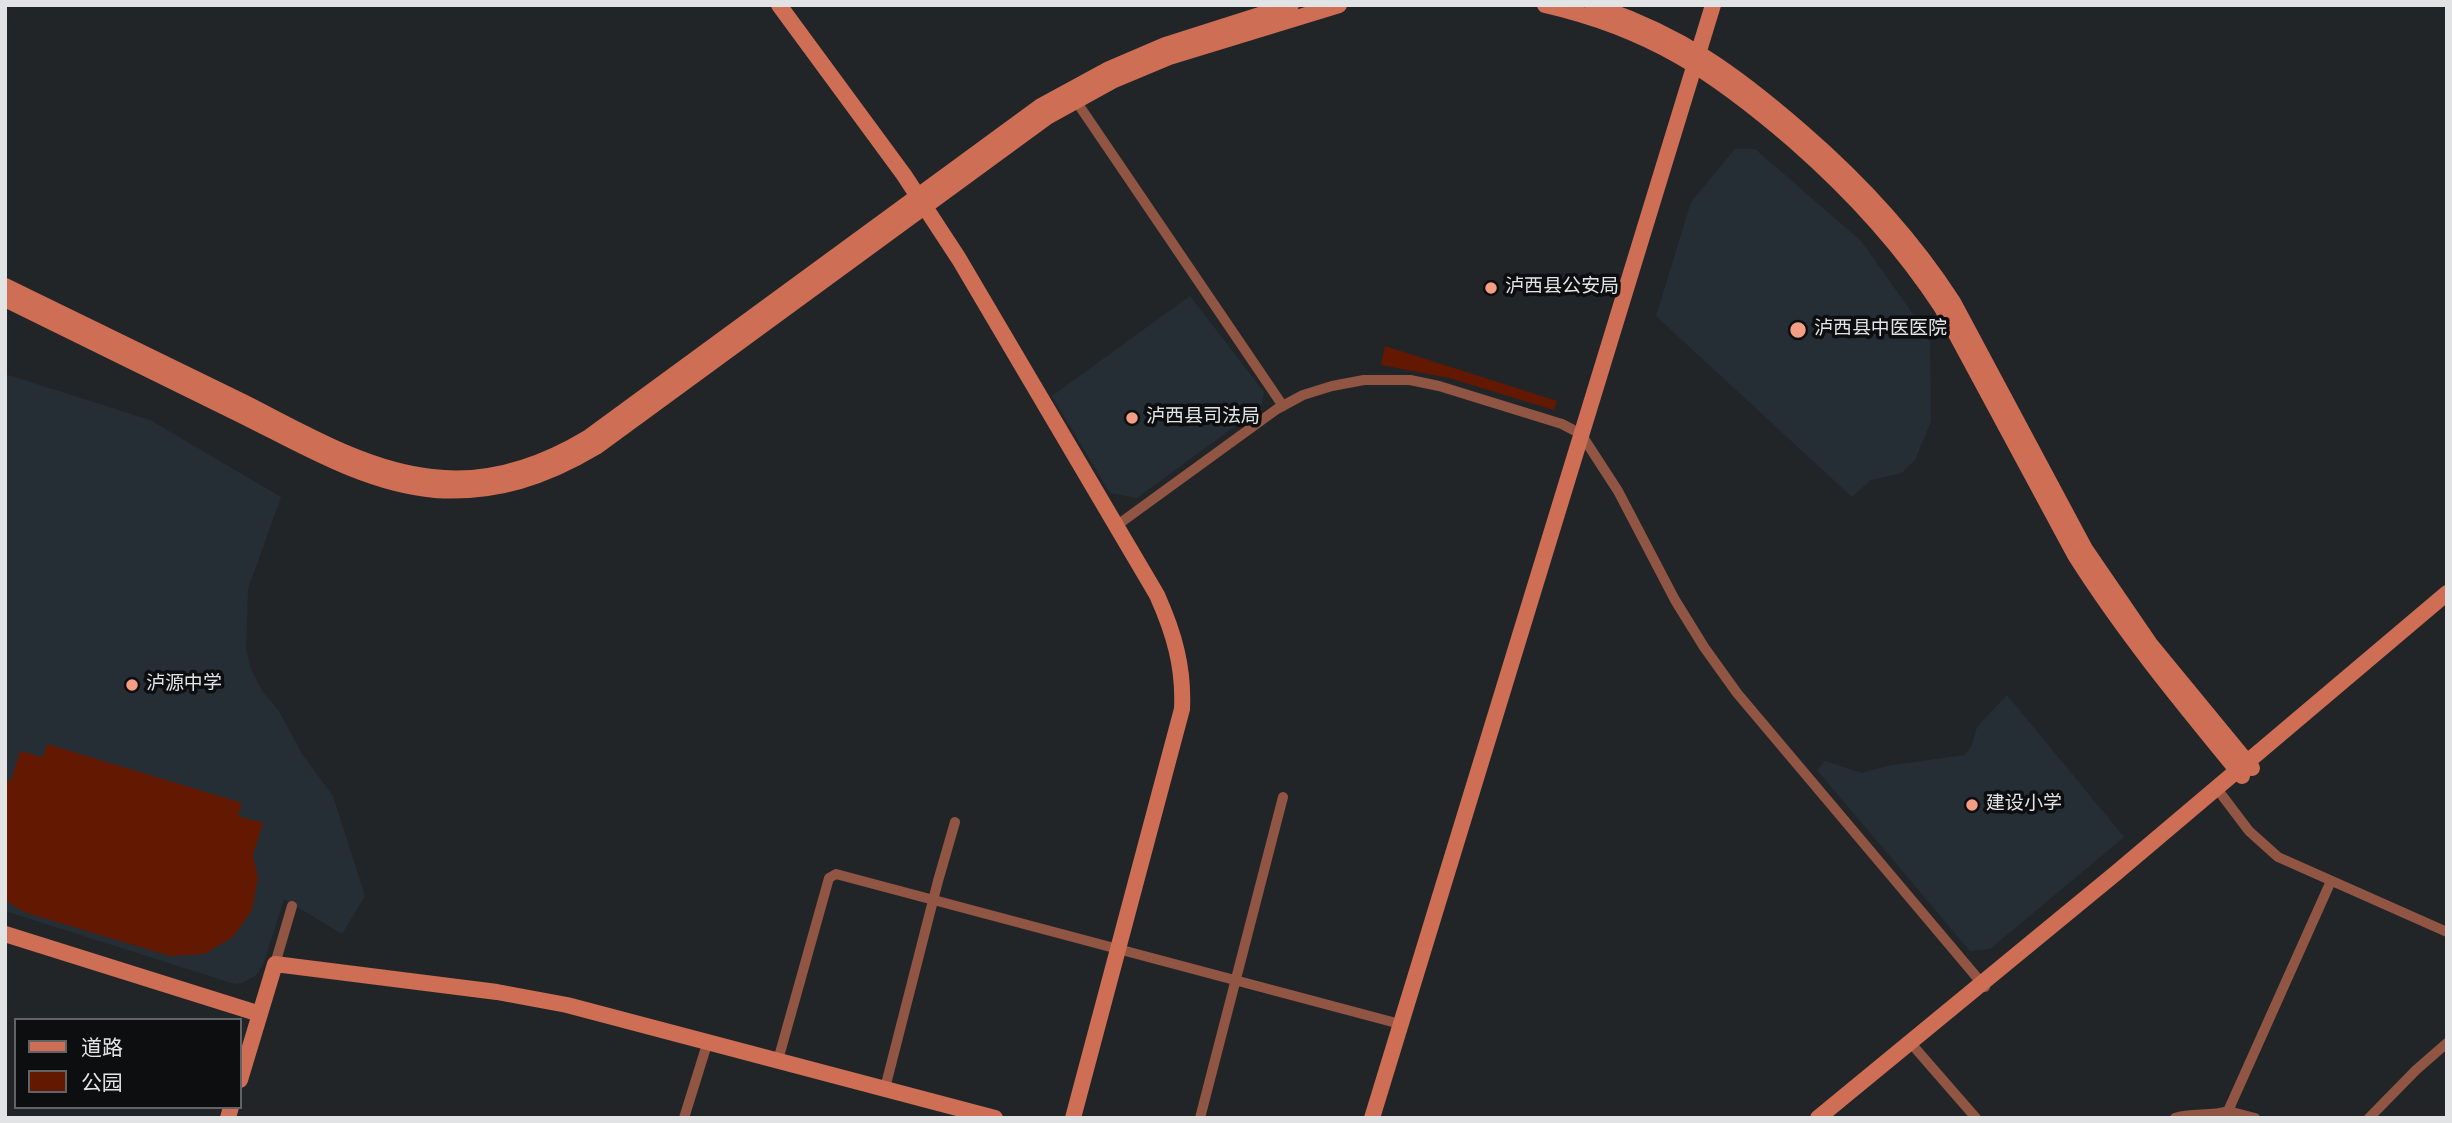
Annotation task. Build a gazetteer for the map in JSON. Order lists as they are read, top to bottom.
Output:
{
  "places": [
    "泸西县公安局",
    "泸西县中医医院",
    "泸西县司法局",
    "泸源中学",
    "建设小学"
  ],
  "legend": ["道路", "公园"]
}
